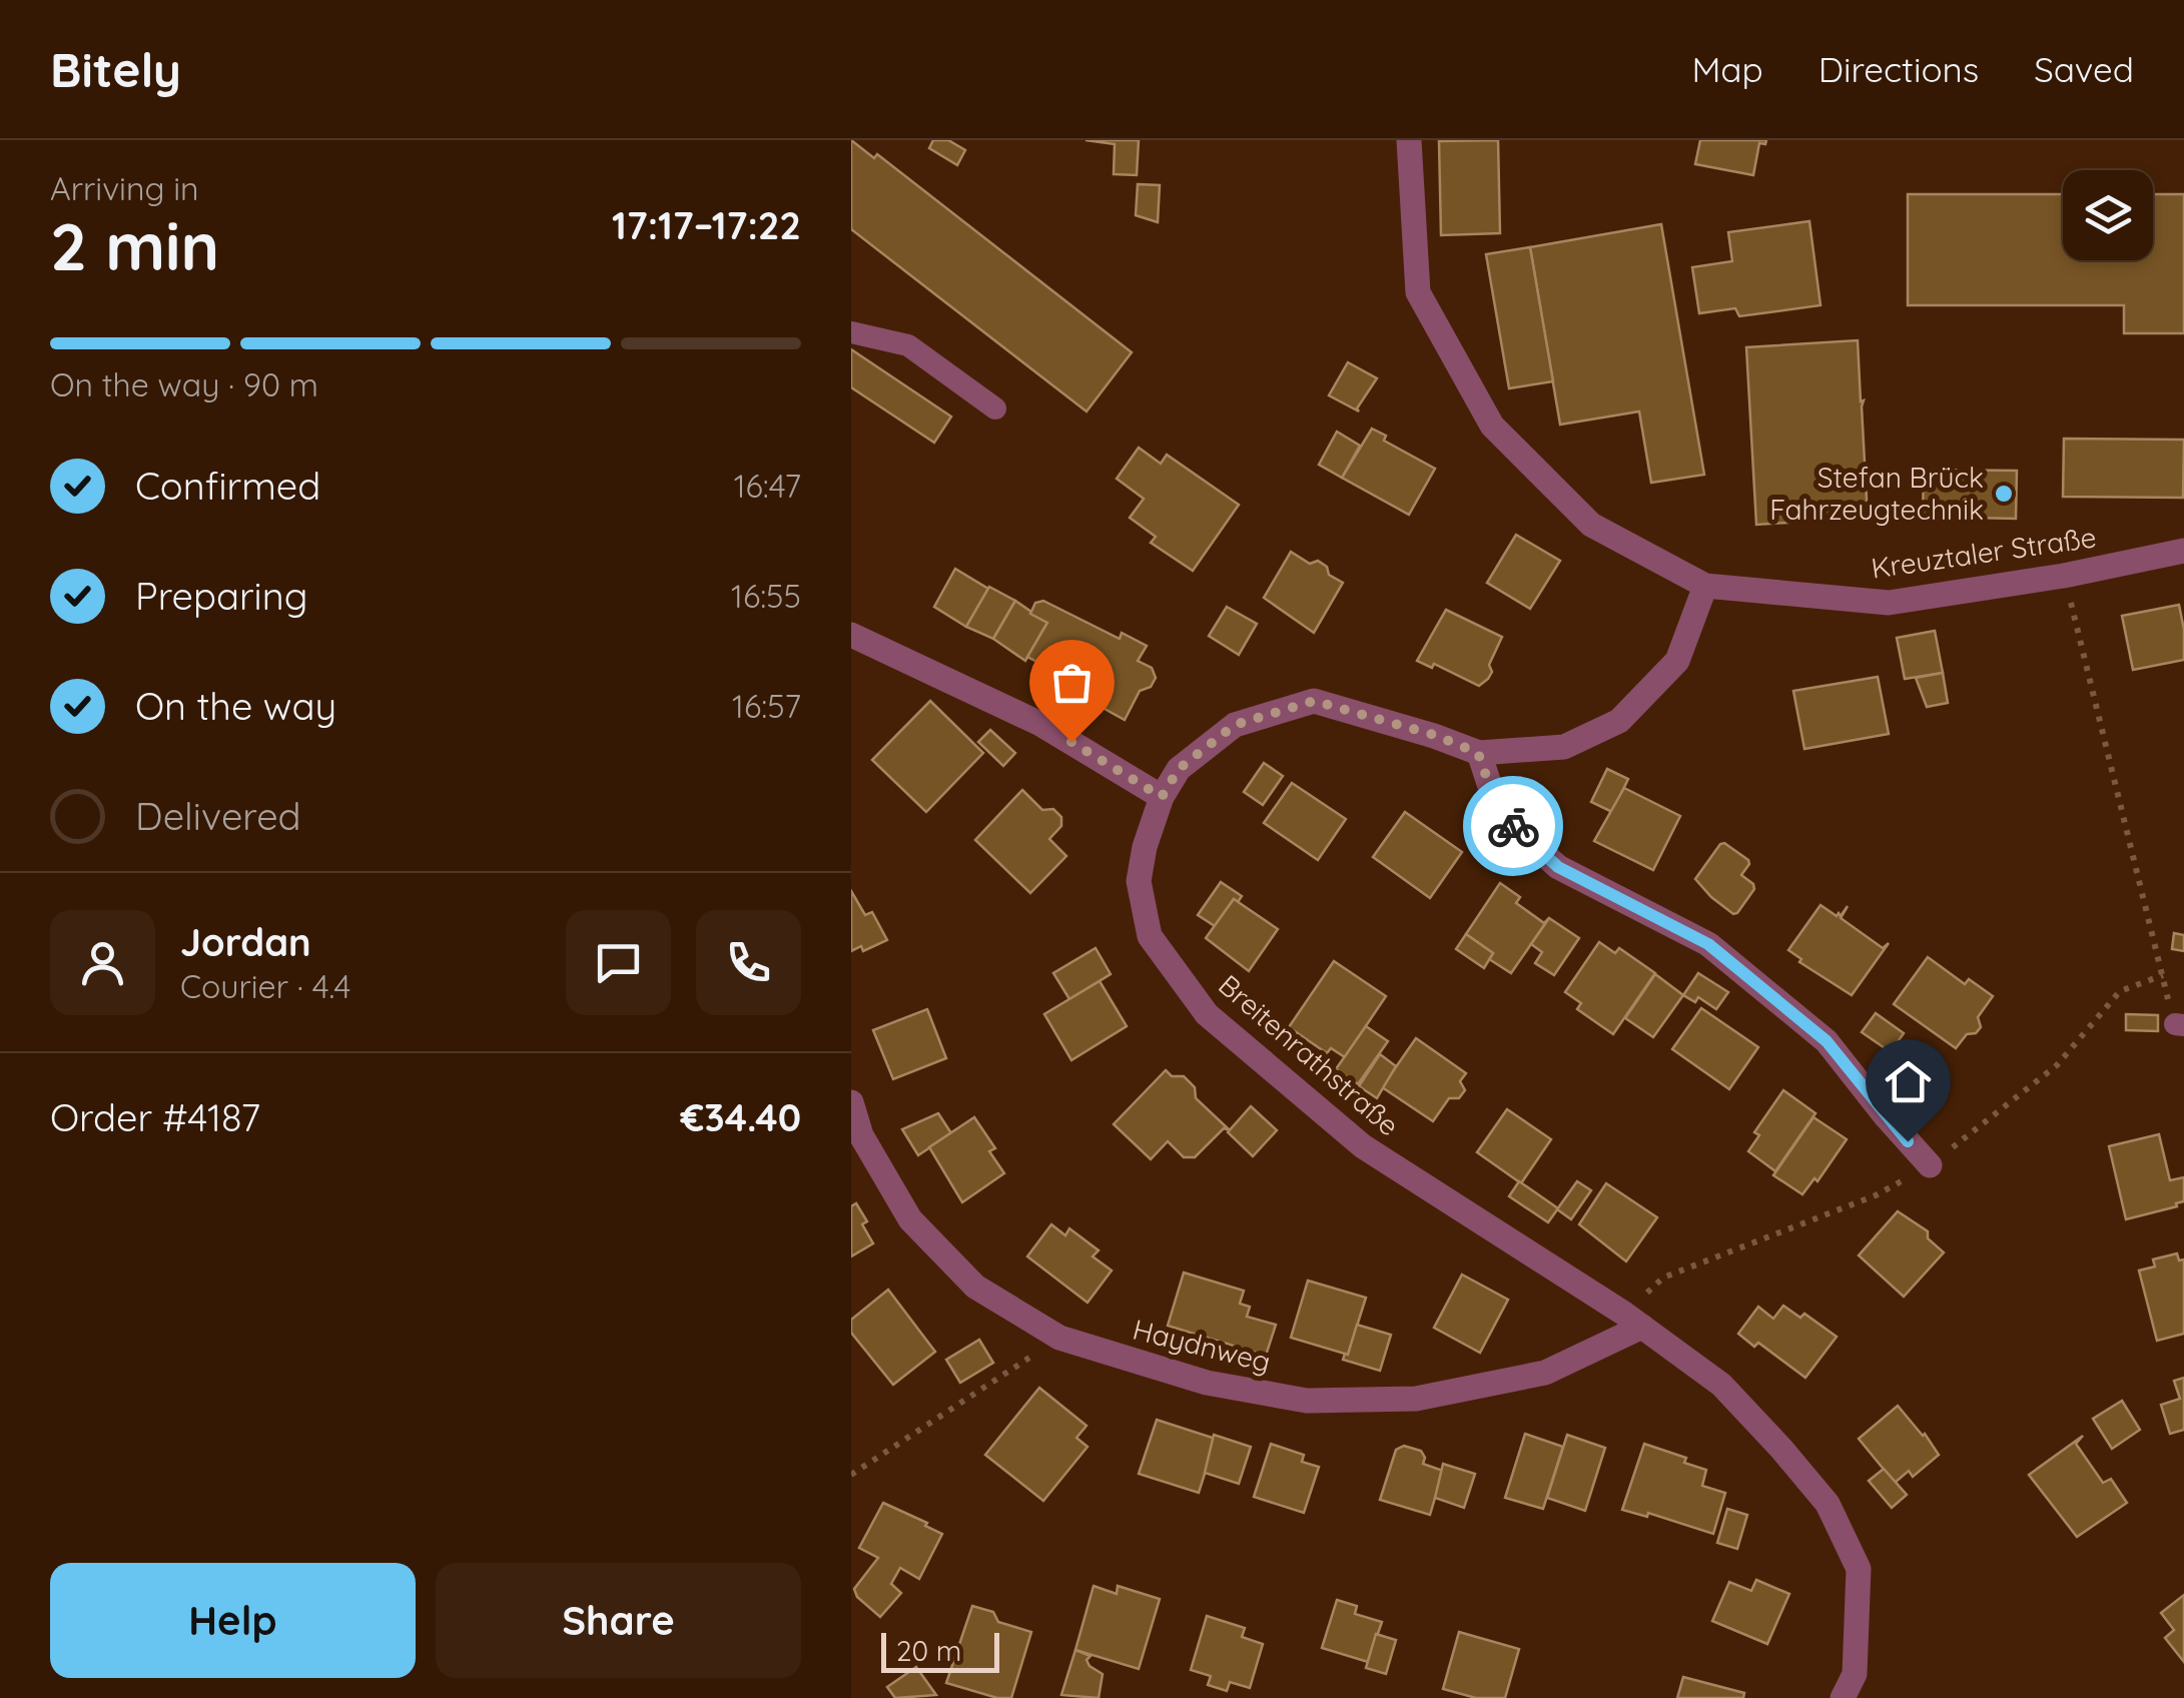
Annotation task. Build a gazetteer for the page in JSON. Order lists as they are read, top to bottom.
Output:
{
  "streets": {
    "street": ["Kreuztaler Straße", "Breitenrathstraße", "Haydnweg"]
  },
  "crossings": [
    ["Kreuztaler Straße", "Breitenrathstraße"],
    ["Breitenrathstraße", "Haydnweg"]
  ],
  "places": ["Stefan Brück Fahrzeugtechnik"],
  "scale_bar": "20 m",
  "page": {
    "header": "Bitely",
    "nav": ["Map", "Directions", "Saved"],
    "heading": ["2 min", "Arriving in", "17:17–17:22"],
    "panel": [
      "Jordan",
      "Courier · 4.4",
      "Order #4187",
      "€34.40"
    ],
    "bar": "On the way · 90 m",
    "list": [
      ["Confirmed", "16:47"],
      ["Preparing", "16:55"],
      ["On the way", "16:57"],
      "Delivered"
    ],
    "buttons": ["Help", "Share"],
    "scale": "20 m"
  }
}
